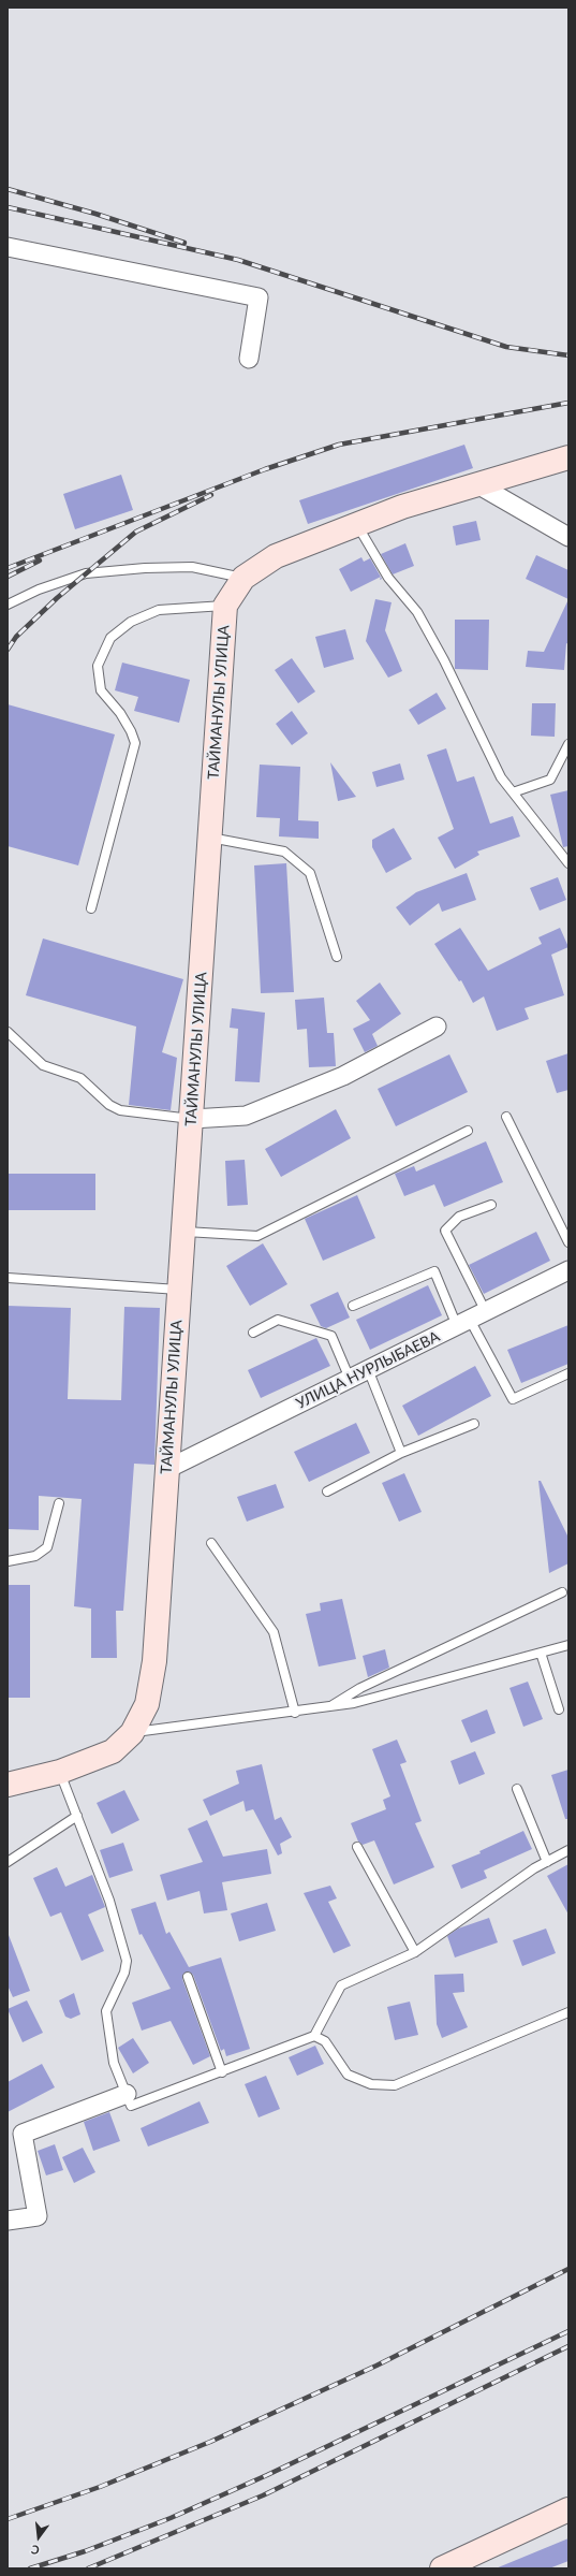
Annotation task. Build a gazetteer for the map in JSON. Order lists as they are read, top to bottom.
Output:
{
  "streets": {
    "street": ["ТАЙМАНУЛЫ УЛИЦА", "УЛИЦА НУРЛЫБАЕВА"]
  },
  "crossings": [
    ["ТАЙМАНУЛЫ УЛИЦА", "УЛИЦА НУРЛЫБАЕВА"]
  ],
  "north": "bottom"
}
